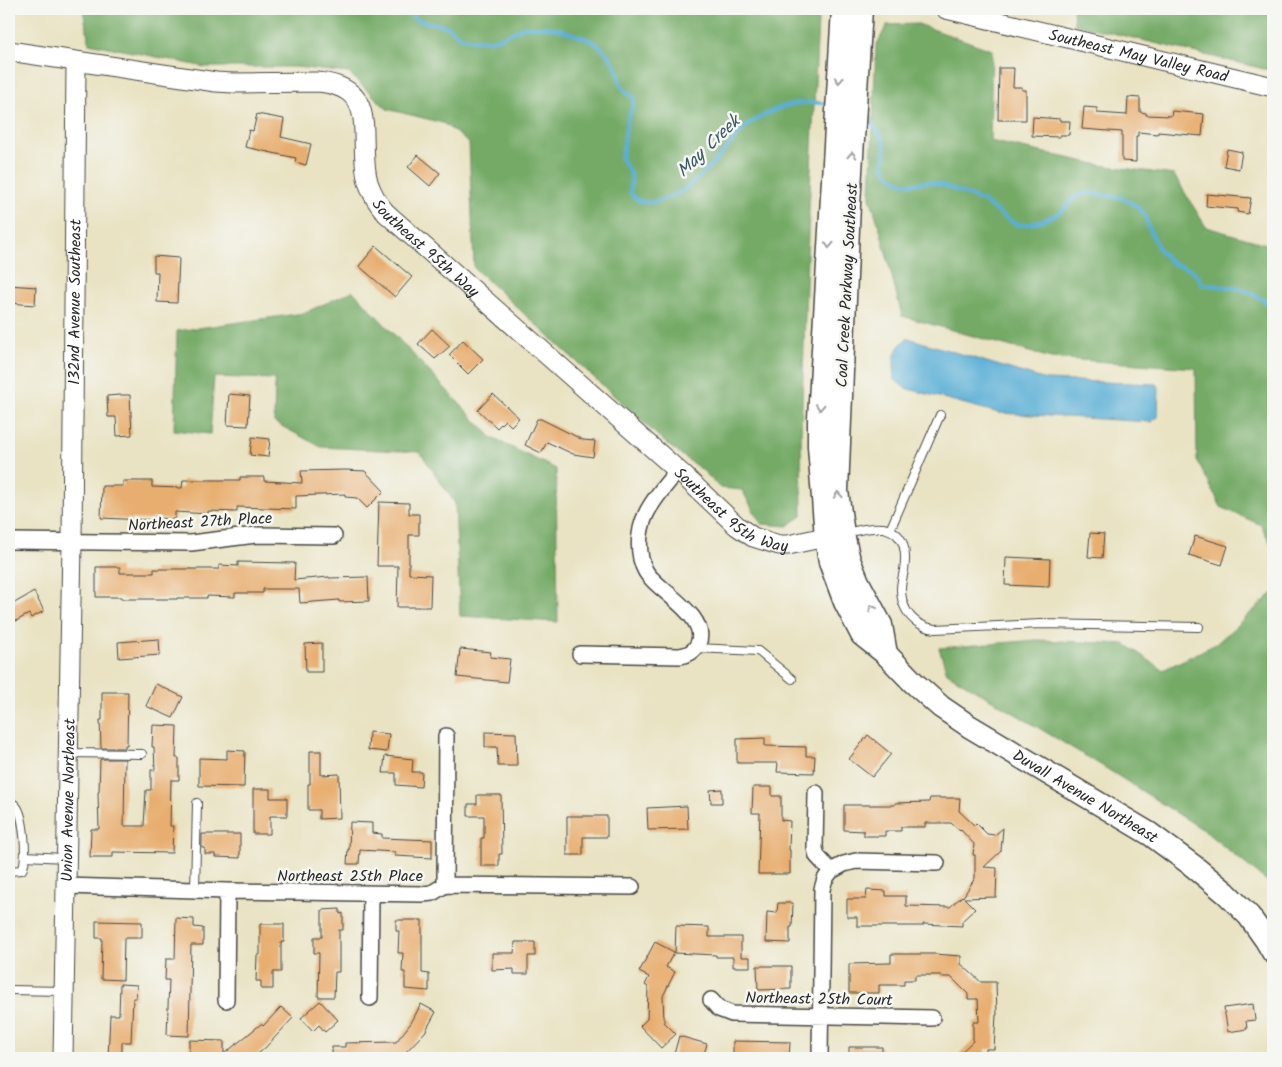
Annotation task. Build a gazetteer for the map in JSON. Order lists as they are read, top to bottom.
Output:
{
  "streets": {
    "main road": ["Coal Creek Parkway Southeast", "Duvall Avenue Northeast"],
    "street": [
      "Southeast May Valley Road",
      "Southeast 95th Way",
      "132nd Avenue Southeast",
      "Northeast 27th Place",
      "Union Avenue Northeast",
      "Northeast 25th Place",
      "Northeast 25th Court"
    ]
  },
  "crossings": [
    ["Southeast 95th Way", "Coal Creek Parkway Southeast"],
    ["Southeast 95th Way", "132nd Avenue Southeast"],
    ["Southeast 95th Way", "Duvall Avenue Northeast"],
    ["Coal Creek Parkway Southeast", "Duvall Avenue Northeast"],
    ["132nd Avenue Southeast", "Northeast 27th Place"],
    ["132nd Avenue Southeast", "Union Avenue Northeast"],
    ["Northeast 27th Place", "Union Avenue Northeast"],
    ["Union Avenue Northeast", "Northeast 25th Place"]
  ],
  "water": ["May Creek"]
}
